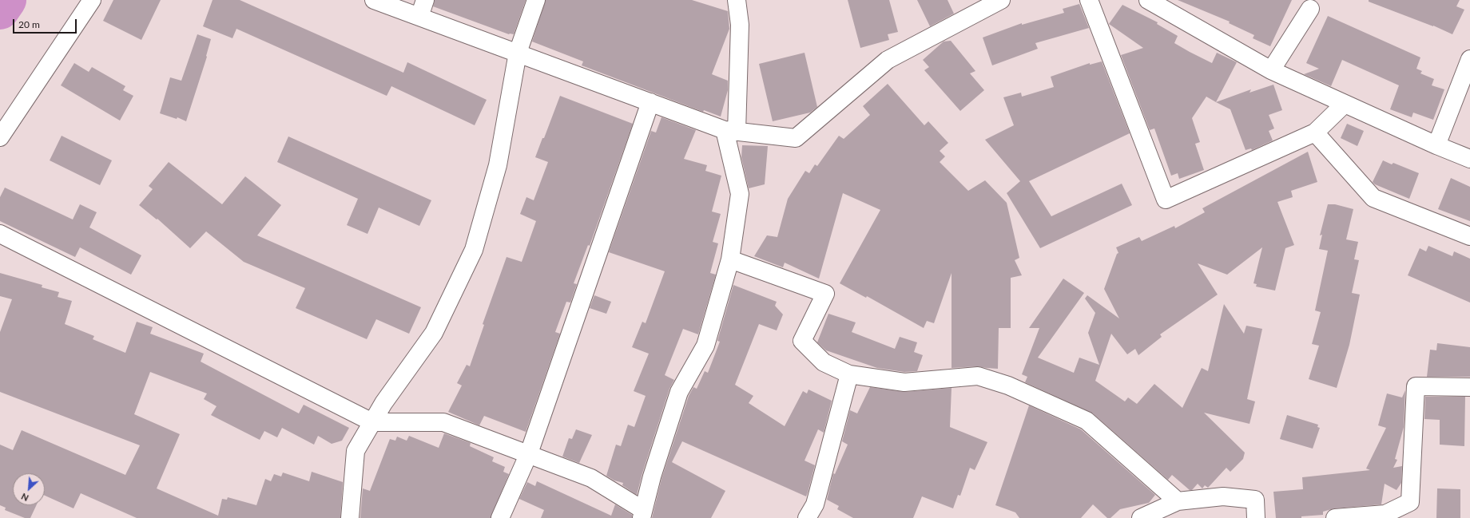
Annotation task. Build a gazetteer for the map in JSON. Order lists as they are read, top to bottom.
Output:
{
  "scale_bar": "20 m",
  "north": "bottom left"
}
